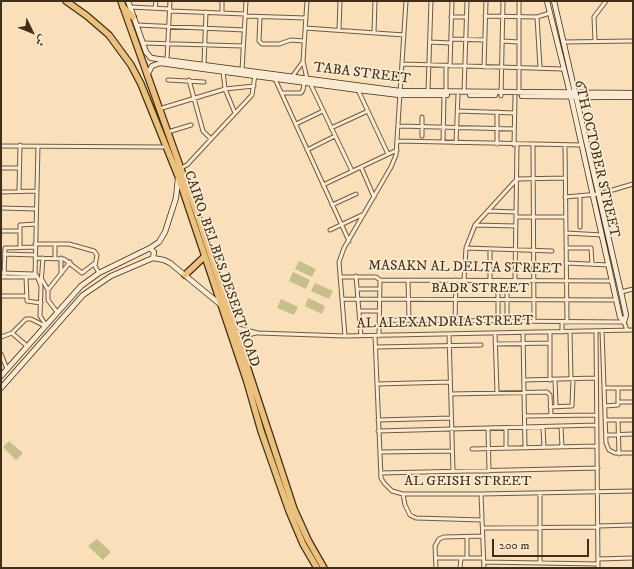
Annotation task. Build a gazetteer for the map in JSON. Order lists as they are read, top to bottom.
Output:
{
  "streets": {
    "highway": ["CAIRO, BELBES DESERT ROAD"],
    "street": [
      "TABA STREET",
      "6TH OCTOBER STREET",
      "MASAKN AL DELTA STREET",
      "BADR STREET",
      "AL ALEXANDRIA STREET",
      "AL GEISH STREET"
    ]
  },
  "crossings": [
    ["TABA STREET", "6TH OCTOBER STREET"],
    ["6TH OCTOBER STREET", "MASAKN AL DELTA STREET"],
    ["6TH OCTOBER STREET", "BADR STREET"],
    ["6TH OCTOBER STREET", "AL ALEXANDRIA STREET"],
    ["MASAKN AL DELTA STREET", "AL GEISH STREET"],
    ["CAIRO, BELBES DESERT ROAD", "AL ALEXANDRIA STREET"],
    ["BADR STREET", "AL GEISH STREET"],
    ["AL ALEXANDRIA STREET", "AL GEISH STREET"]
  ],
  "scale_bar": "200 m",
  "north": "bottom right"
}
